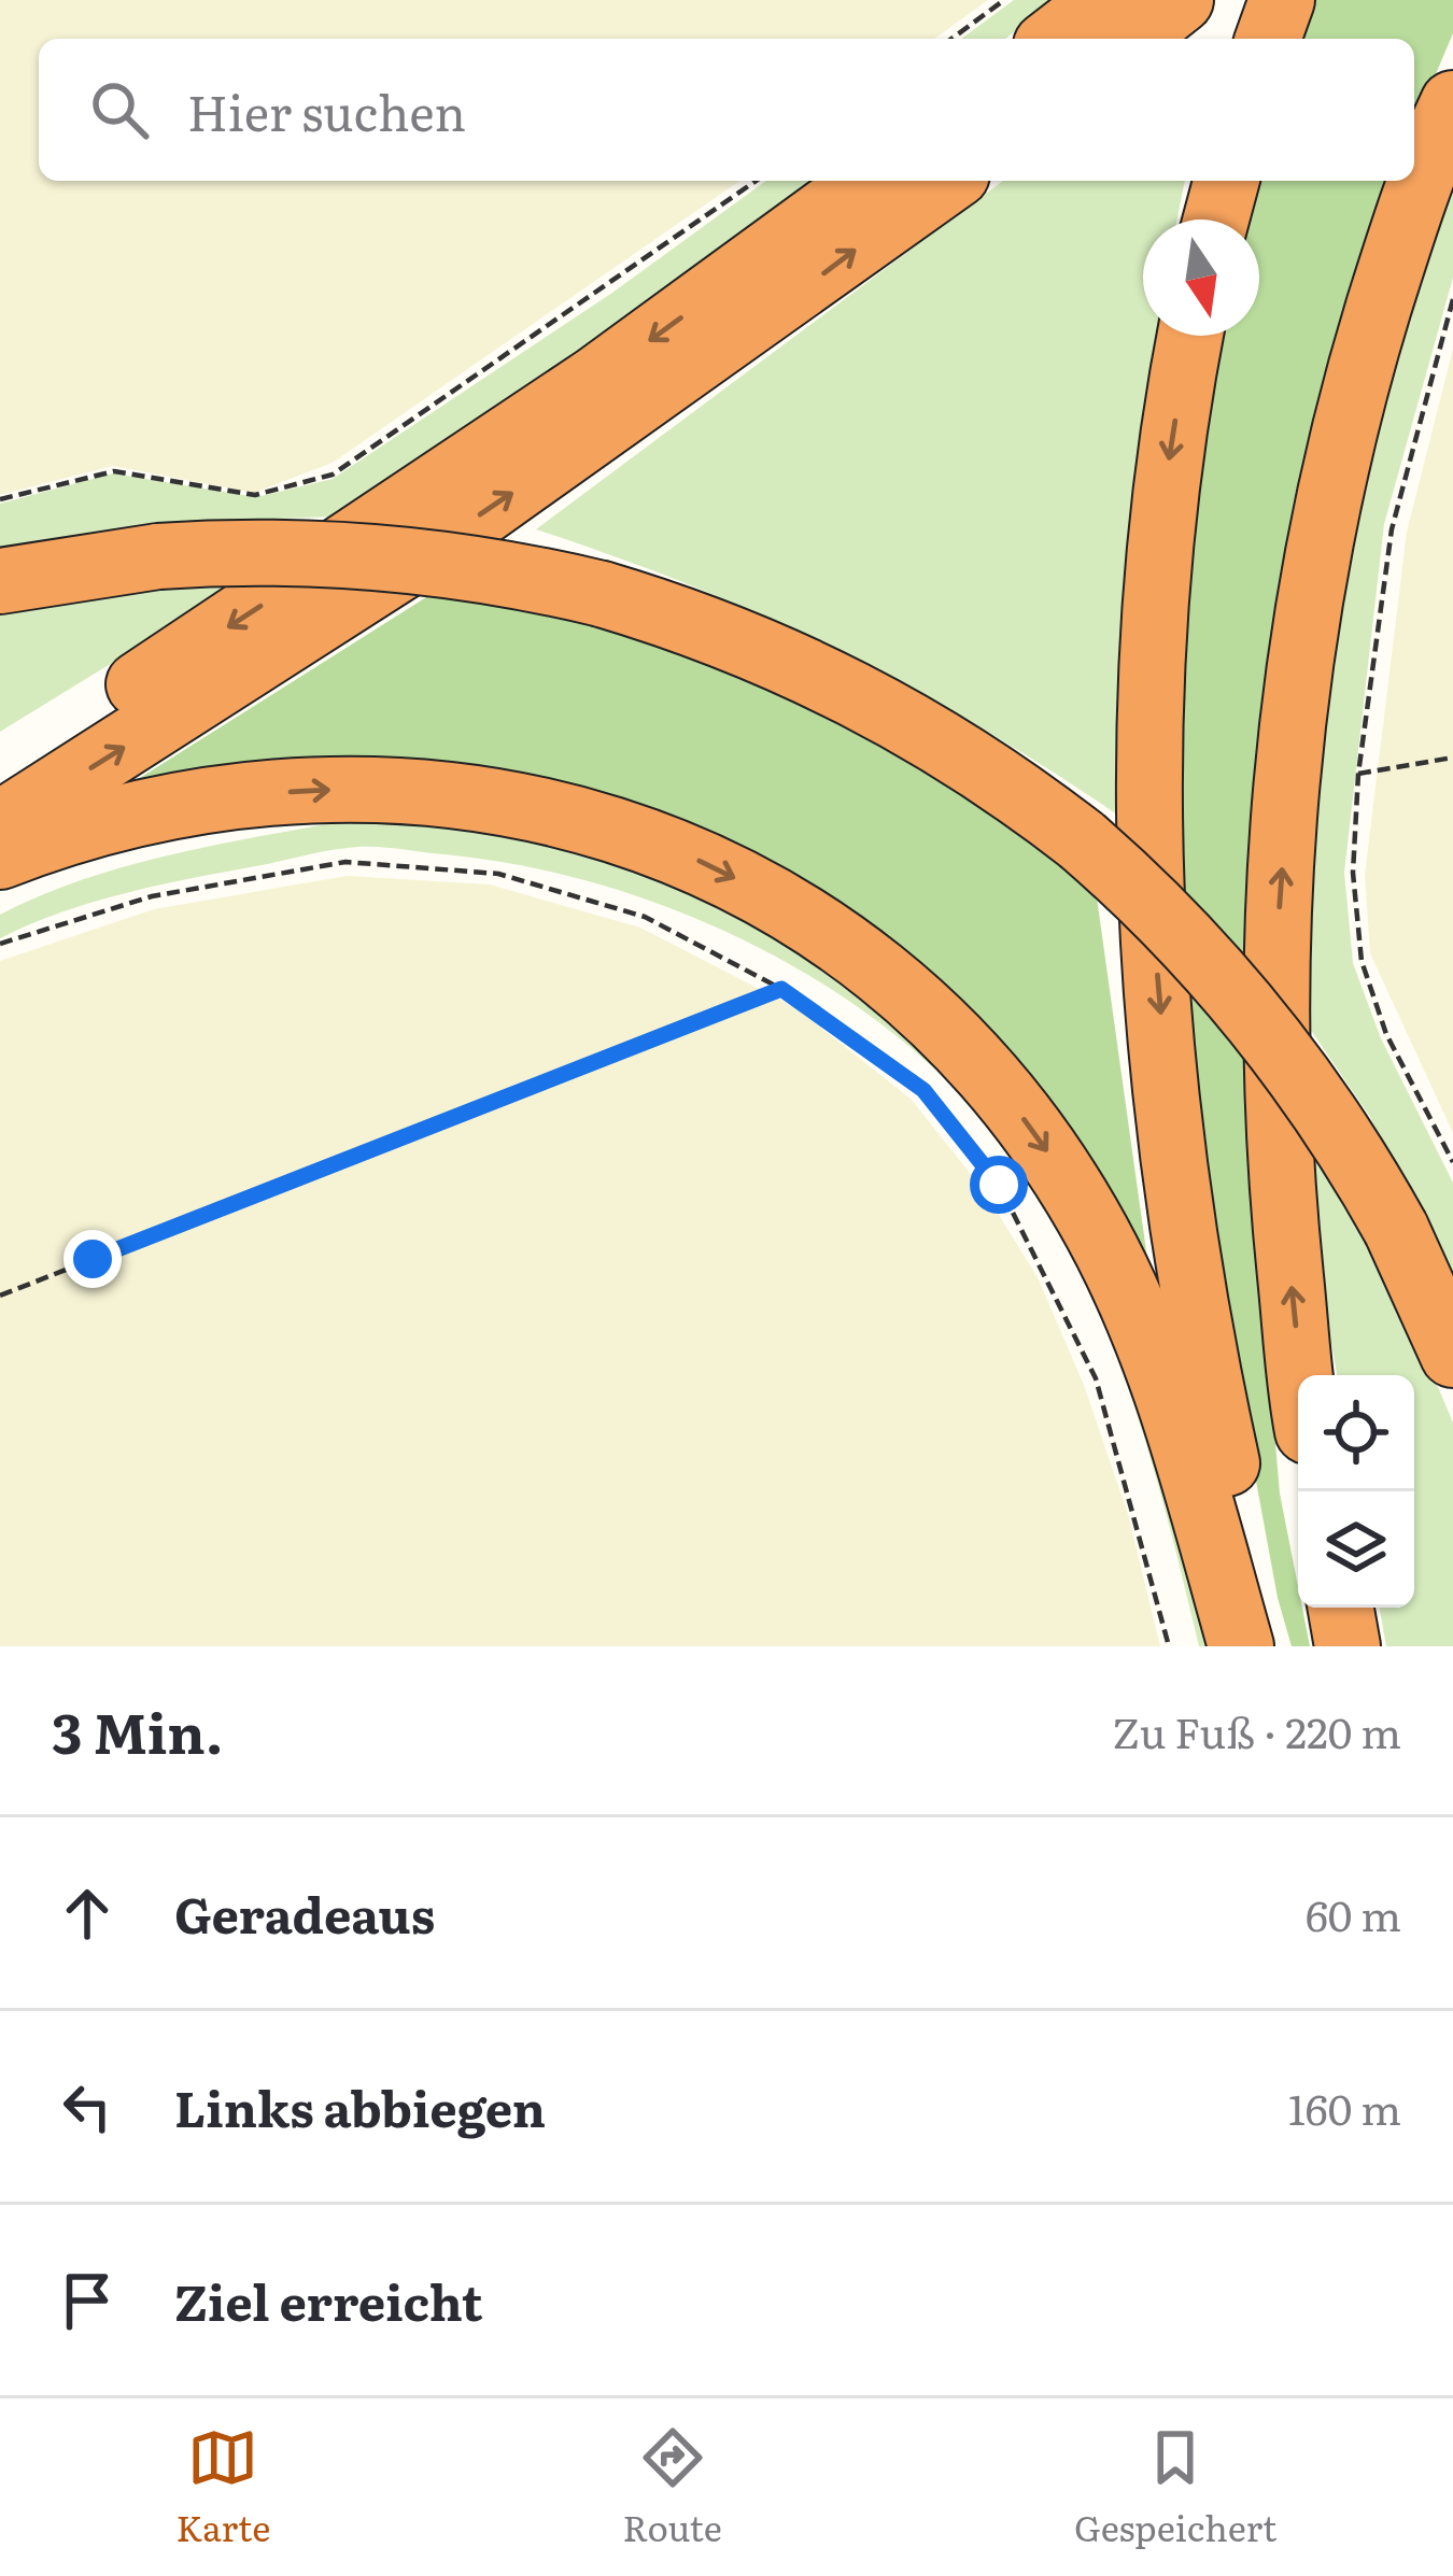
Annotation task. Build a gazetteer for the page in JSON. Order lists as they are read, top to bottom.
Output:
{
  "north": "bottom",
  "page": {
    "search": "Hier suchen",
    "heading": ["3 Min.", "Zu Fuß · 220 m"],
    "list": [
      ["Geradeaus", "60 m"],
      ["Links abbiegen", "160 m"],
      "Ziel erreicht"
    ],
    "nav": ["Karte", "Route", "Gespeichert"]
  }
}
